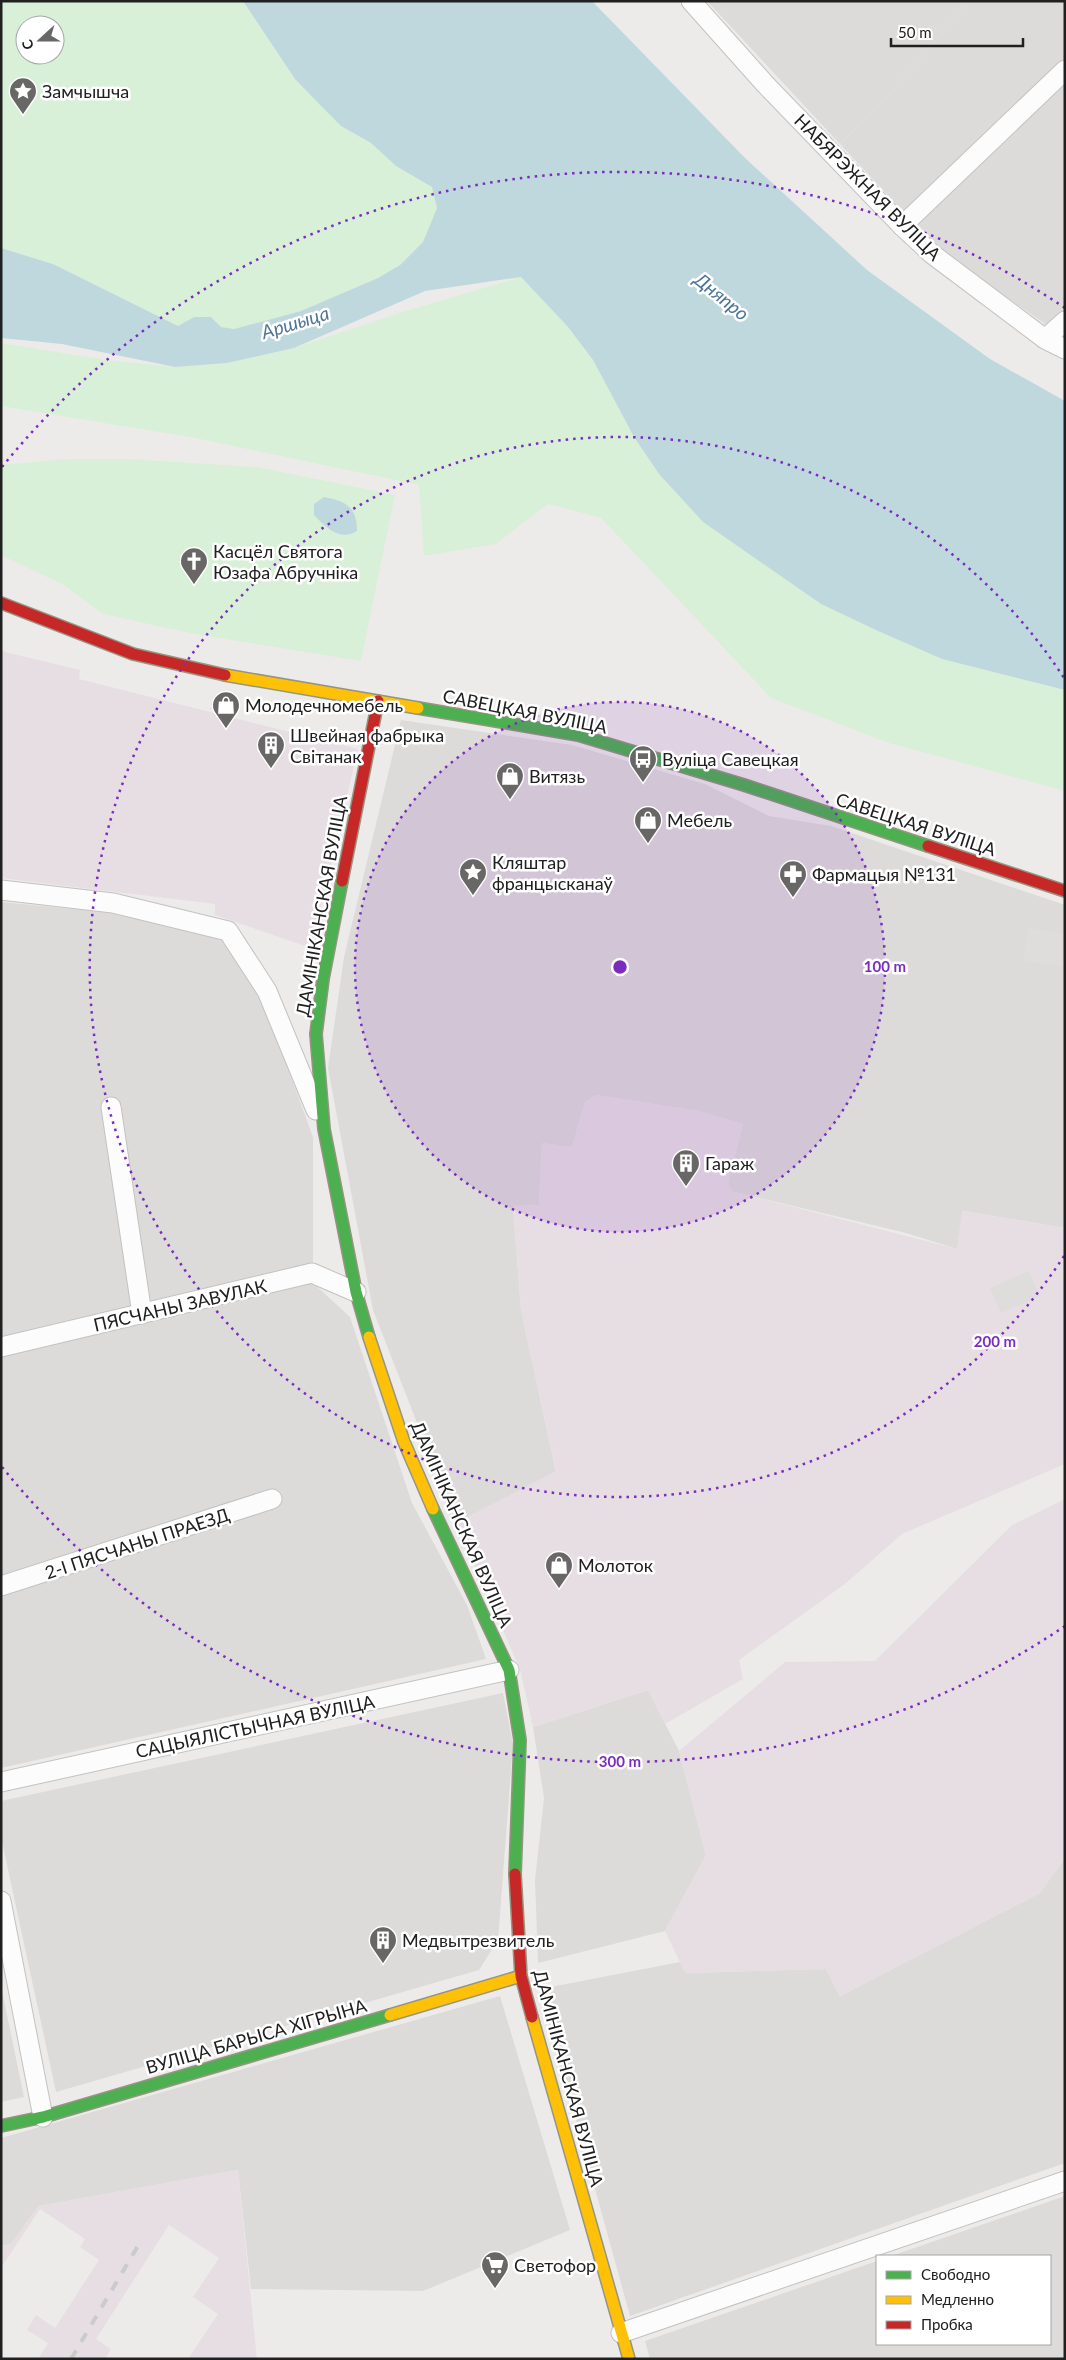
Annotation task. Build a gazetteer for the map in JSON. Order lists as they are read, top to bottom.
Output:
{
  "streets": {
    "street": [
      "НАБЯРЭЖНАЯ ВУЛІЦА",
      "САВЕЦКАЯ ВУЛІЦА",
      "ДАМІНІКАНСКАЯ ВУЛІЦА",
      "ПЯСЧАНЫ ЗАВУЛАК",
      "2-І ПЯСЧАНЫ ПРАЕЗД",
      "САЦЫЯЛІСТЫЧНАЯ ВУЛІЦА",
      "ВУЛІЦА БАРЫСА ХІГРЫНА"
    ]
  },
  "crossings": [
    ["САВЕЦКАЯ ВУЛІЦА", "ДАМІНІКАНСКАЯ ВУЛІЦА"],
    ["ДАМІНІКАНСКАЯ ВУЛІЦА", "ПЯСЧАНЫ ЗАВУЛАК"],
    ["ДАМІНІКАНСКАЯ ВУЛІЦА", "САЦЫЯЛІСТЫЧНАЯ ВУЛІЦА"],
    ["ДАМІНІКАНСКАЯ ВУЛІЦА", "ВУЛІЦА БАРЫСА ХІГРЫНА"]
  ],
  "water": ["Дняпро", "Аршыца"],
  "places": {
    "place": ["Замчышча", "Кляштар францысканаў"],
    "church": ["Касцёл Святога Юзафа Абручніка"],
    "shop": [
      "Молодечномебель",
      "Витязь",
      "Мебель",
      "Молоток"
    ],
    "building": ["Швейная фабрыка Світанак", "Гараж", "Медвытрезвитель"],
    "bus stop": ["Вуліца Савецкая"],
    "pharmacy": ["Фармацыя №131"],
    "supermarket": ["Светофор"]
  },
  "legend": ["Свободно", "Медленно", "Пробка"],
  "scale_bar": "50 m",
  "north": "left",
  "rings": ["100 m", "200 m", "300 m"]
}
